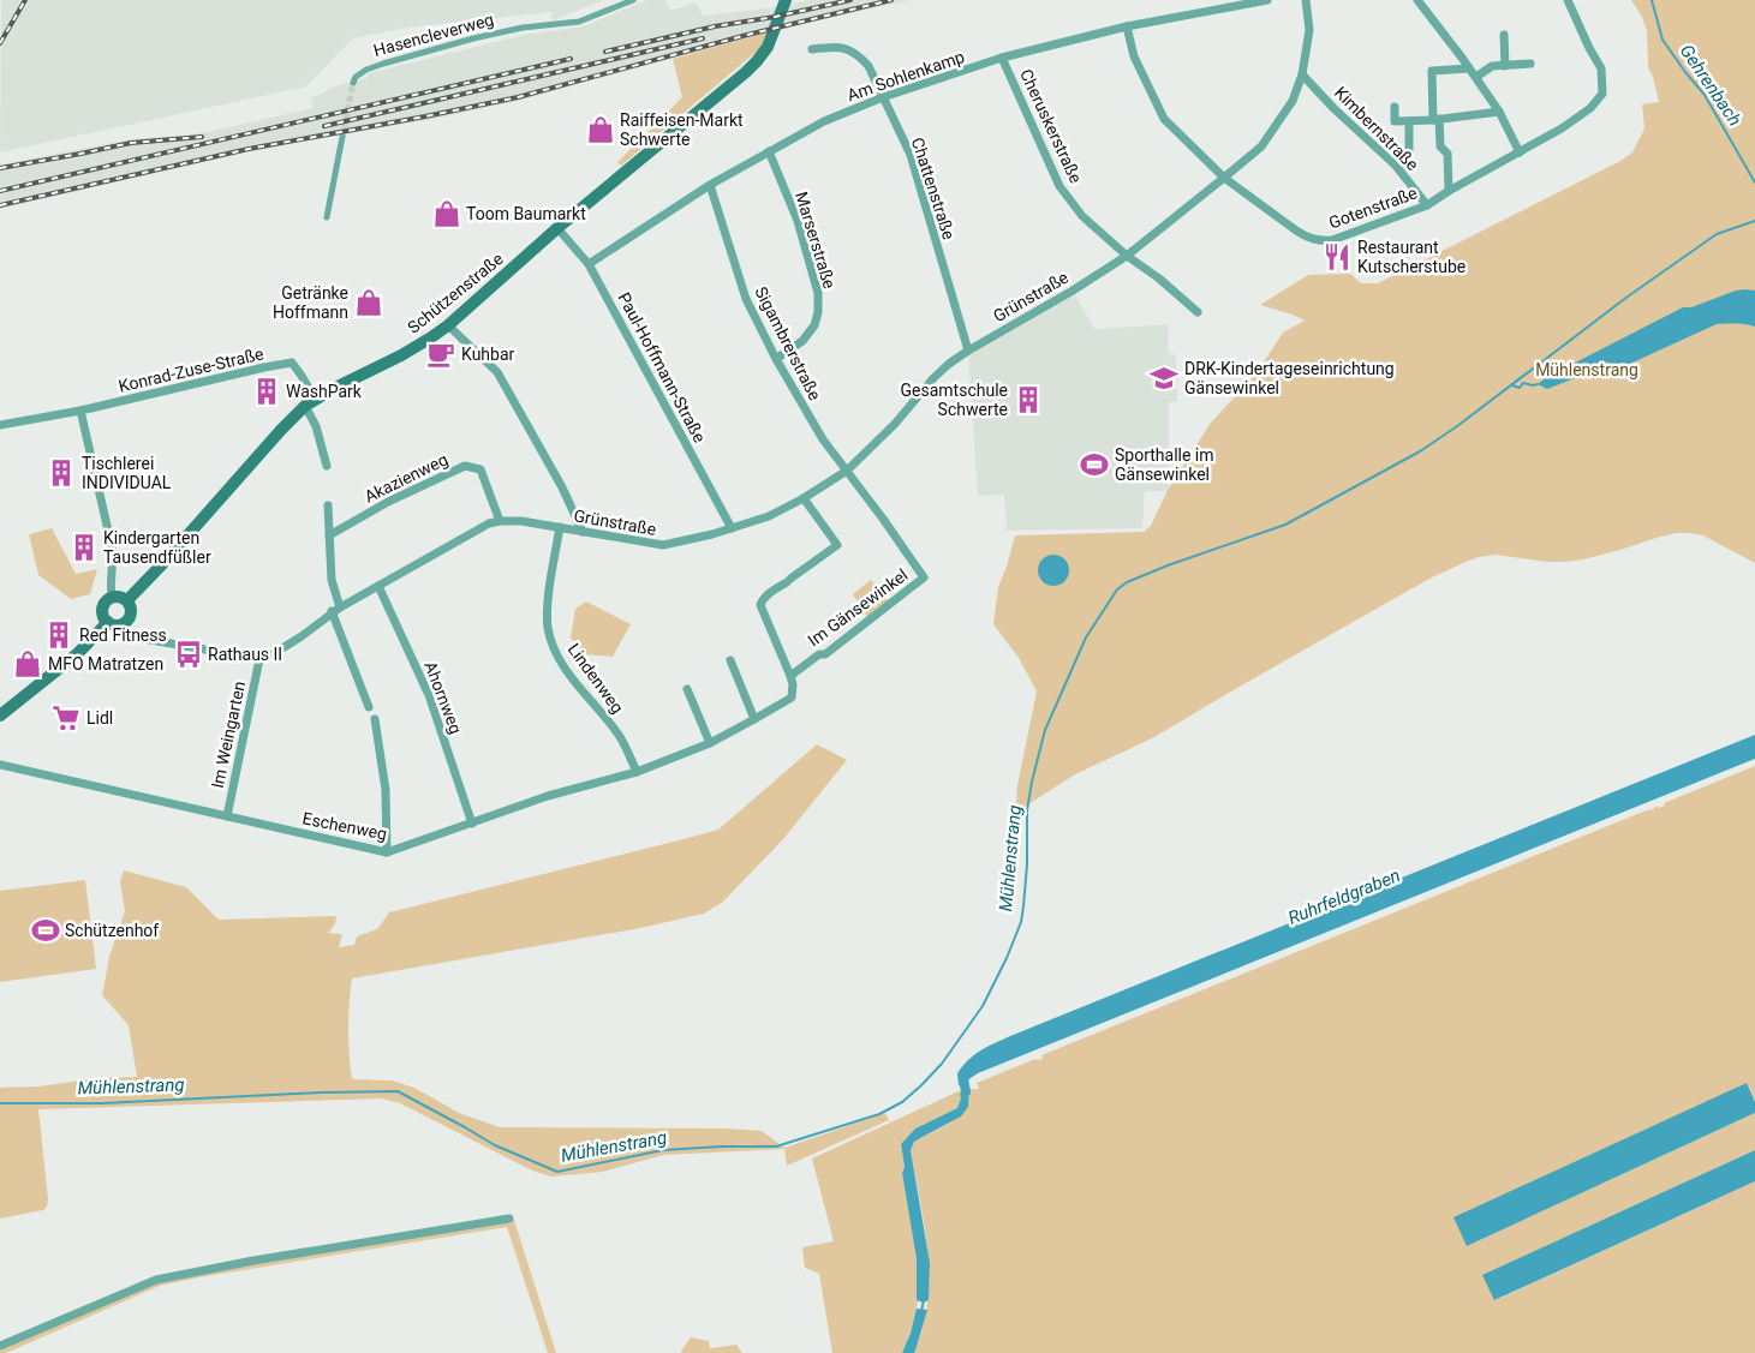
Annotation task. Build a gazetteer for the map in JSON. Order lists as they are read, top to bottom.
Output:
{
  "streets": {
    "main road": ["Schützenstraße"],
    "street": [
      "Hasencleverweg",
      "Am Sohlenkamp",
      "Cheruskerstraße",
      "Kimbernstraße",
      "Chattenstraße",
      "Gotenstraße",
      "Marserstraße",
      "Grünstraße",
      "Sigambrerstraße",
      "Paul-Hoffmann-Straße",
      "Konrad-Zuse-Straße",
      "Akazienweg",
      "Im Gänsewinkel",
      "Lindenweg",
      "Ahornweg",
      "Im Weingarten",
      "Eschenweg"
    ]
  },
  "crossings": [
    ["Am Sohlenkamp", "Cheruskerstraße"],
    ["Am Sohlenkamp", "Chattenstraße"],
    ["Am Sohlenkamp", "Gotenstraße"],
    ["Am Sohlenkamp", "Marserstraße"],
    ["Am Sohlenkamp", "Sigambrerstraße"],
    ["Am Sohlenkamp", "Paul-Hoffmann-Straße"],
    ["Cheruskerstraße", "Grünstraße"],
    ["Kimbernstraße", "Gotenstraße"],
    ["Kimbernstraße", "Grünstraße"],
    ["Chattenstraße", "Grünstraße"],
    ["Gotenstraße", "Grünstraße"],
    ["Marserstraße", "Sigambrerstraße"],
    ["Schützenstraße", "Paul-Hoffmann-Straße"],
    ["Schützenstraße", "Konrad-Zuse-Straße"],
    ["Grünstraße", "Sigambrerstraße"],
    ["Grünstraße", "Paul-Hoffmann-Straße"],
    ["Grünstraße", "Akazienweg"],
    ["Grünstraße", "Im Gänsewinkel"],
    ["Grünstraße", "Lindenweg"],
    ["Grünstraße", "Ahornweg"],
    ["Grünstraße", "Im Weingarten"],
    ["Sigambrerstraße", "Im Gänsewinkel"],
    ["Im Gänsewinkel", "Eschenweg"],
    ["Lindenweg", "Eschenweg"],
    ["Ahornweg", "Eschenweg"],
    ["Im Weingarten", "Eschenweg"]
  ],
  "water": ["Gehrenbach", "Mühlenstrang", "Ruhrfeldgraben"],
  "parks": ["Mühlenstrang"],
  "places": {
    "shop": [
      "Raiffeisen-Markt Schwerte",
      "Toom Baumarkt",
      "Getränke Hoffmann",
      "MFO Matratzen"
    ],
    "restaurant": ["Restaurant Kutscherstube"],
    "cafe": ["Kuhbar"],
    "school or university": ["DRK-Kindertageseinrichtung Gänsewinkel"],
    "building": [
      "WashPark",
      "Gesamtschule Schwerte",
      "Tischlerei INDIVIDUAL",
      "Kindergarten Tausendfüßler",
      "Red Fitness"
    ],
    "sports": ["Sporthalle im Gänsewinkel", "Schützenhof"],
    "bus stop": ["Rathaus II"],
    "supermarket": ["Lidl"]
  }
}
